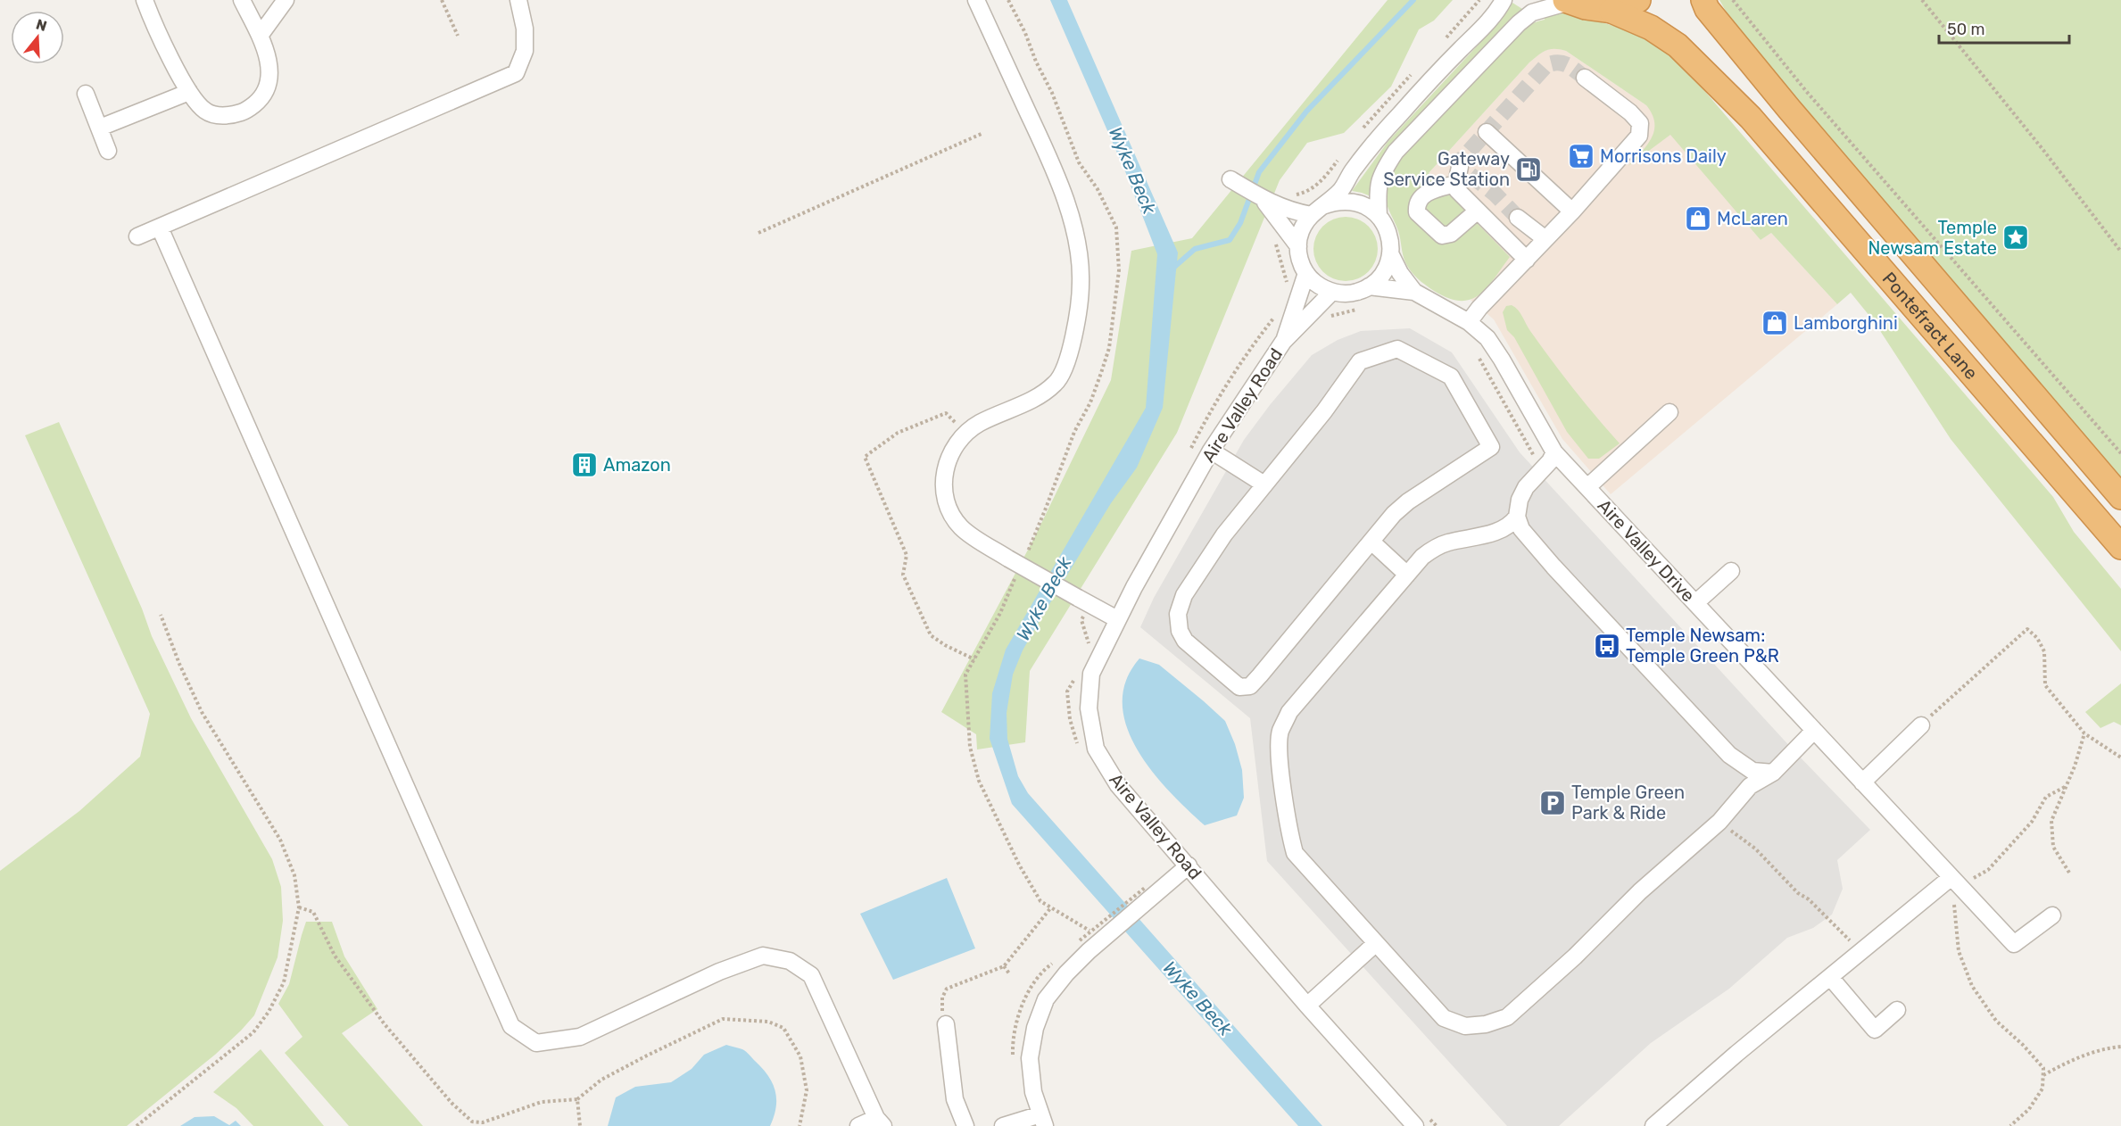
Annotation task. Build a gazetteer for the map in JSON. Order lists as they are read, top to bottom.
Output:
{
  "streets": {
    "highway": ["Pontefract Lane"],
    "street": ["Aire Valley Road", "Aire Valley Drive"]
  },
  "crossings": [
    ["Aire Valley Road", "Aire Valley Drive"]
  ],
  "water": ["Wyke Beck"],
  "places": {
    "supermarket": ["Morrisons Daily"],
    "fuel station": ["Gateway Service Station"],
    "shop": ["McLaren", "Lamborghini"],
    "place": ["Temple Newsam Estate"],
    "building": ["Amazon"],
    "bus stop": ["Temple Newsam: Temple Green P&R"],
    "parking": ["Temple Green Park & Ride"]
  },
  "scale_bar": "50 m",
  "north": "top"
}
